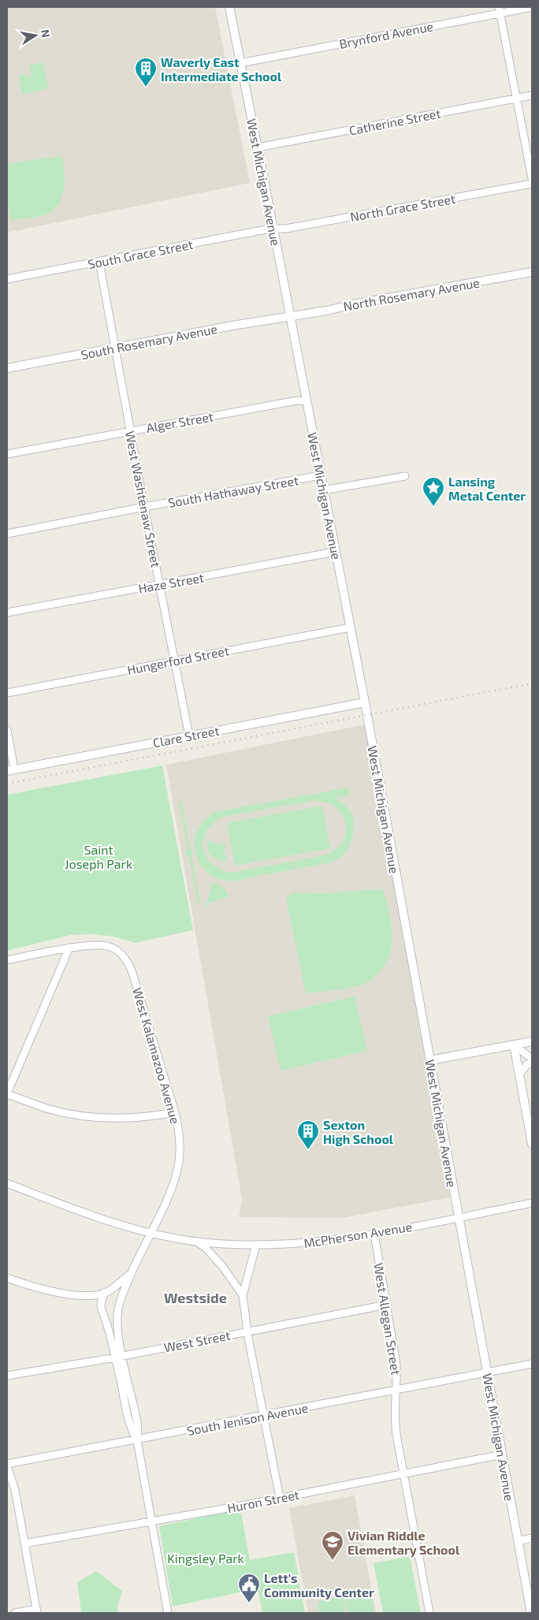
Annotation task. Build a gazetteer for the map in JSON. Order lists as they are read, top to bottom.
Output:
{
  "streets": {
    "street": [
      "Brynford Avenue",
      "Catherine Street",
      "West Michigan Avenue",
      "North Grace Street",
      "South Grace Street",
      "North Rosemary Avenue",
      "South Rosemary Avenue",
      "Alger Street",
      "South Hathaway Street",
      "West Washtenaw Street",
      "Haze Street",
      "Hungerford Street",
      "Clare Street",
      "West Kalamazoo Avenue",
      "McPherson Avenue",
      "West Allegan Street",
      "West Street",
      "South Jenison Avenue",
      "Huron Street"
    ]
  },
  "crossings": [
    ["Brynford Avenue", "West Michigan Avenue"],
    ["Catherine Street", "West Michigan Avenue"],
    ["West Michigan Avenue", "North Grace Street"],
    ["West Michigan Avenue", "South Grace Street"],
    ["West Michigan Avenue", "North Rosemary Avenue"],
    ["West Michigan Avenue", "South Rosemary Avenue"],
    ["West Michigan Avenue", "Alger Street"],
    ["West Michigan Avenue", "South Hathaway Street"],
    ["West Michigan Avenue", "Haze Street"],
    ["West Michigan Avenue", "Hungerford Street"],
    ["West Michigan Avenue", "Clare Street"],
    ["West Michigan Avenue", "McPherson Avenue"],
    ["West Michigan Avenue", "South Jenison Avenue"],
    ["West Michigan Avenue", "Huron Street"],
    ["North Grace Street", "South Grace Street"],
    ["South Grace Street", "West Washtenaw Street"],
    ["North Rosemary Avenue", "South Rosemary Avenue"],
    ["South Rosemary Avenue", "West Washtenaw Street"],
    ["Alger Street", "West Washtenaw Street"],
    ["South Hathaway Street", "West Washtenaw Street"],
    ["West Washtenaw Street", "Haze Street"],
    ["West Washtenaw Street", "Hungerford Street"],
    ["West Washtenaw Street", "Clare Street"],
    ["West Kalamazoo Avenue", "McPherson Avenue"],
    ["West Kalamazoo Avenue", "West Street"],
    ["McPherson Avenue", "West Allegan Street"],
    ["West Allegan Street", "West Street"],
    ["West Allegan Street", "South Jenison Avenue"],
    ["West Allegan Street", "Huron Street"]
  ],
  "districts": ["Westside"],
  "parks": ["Saint Joseph Park", "Kingsley Park"],
  "places": {
    "building": ["Waverly East Intermediate School", "Sexton High School"],
    "place": ["Lansing Metal Center"],
    "school or university": ["Vivian Riddle Elementary School"],
    "public building": ["Lett's Community Center"]
  },
  "north": "right"
}
